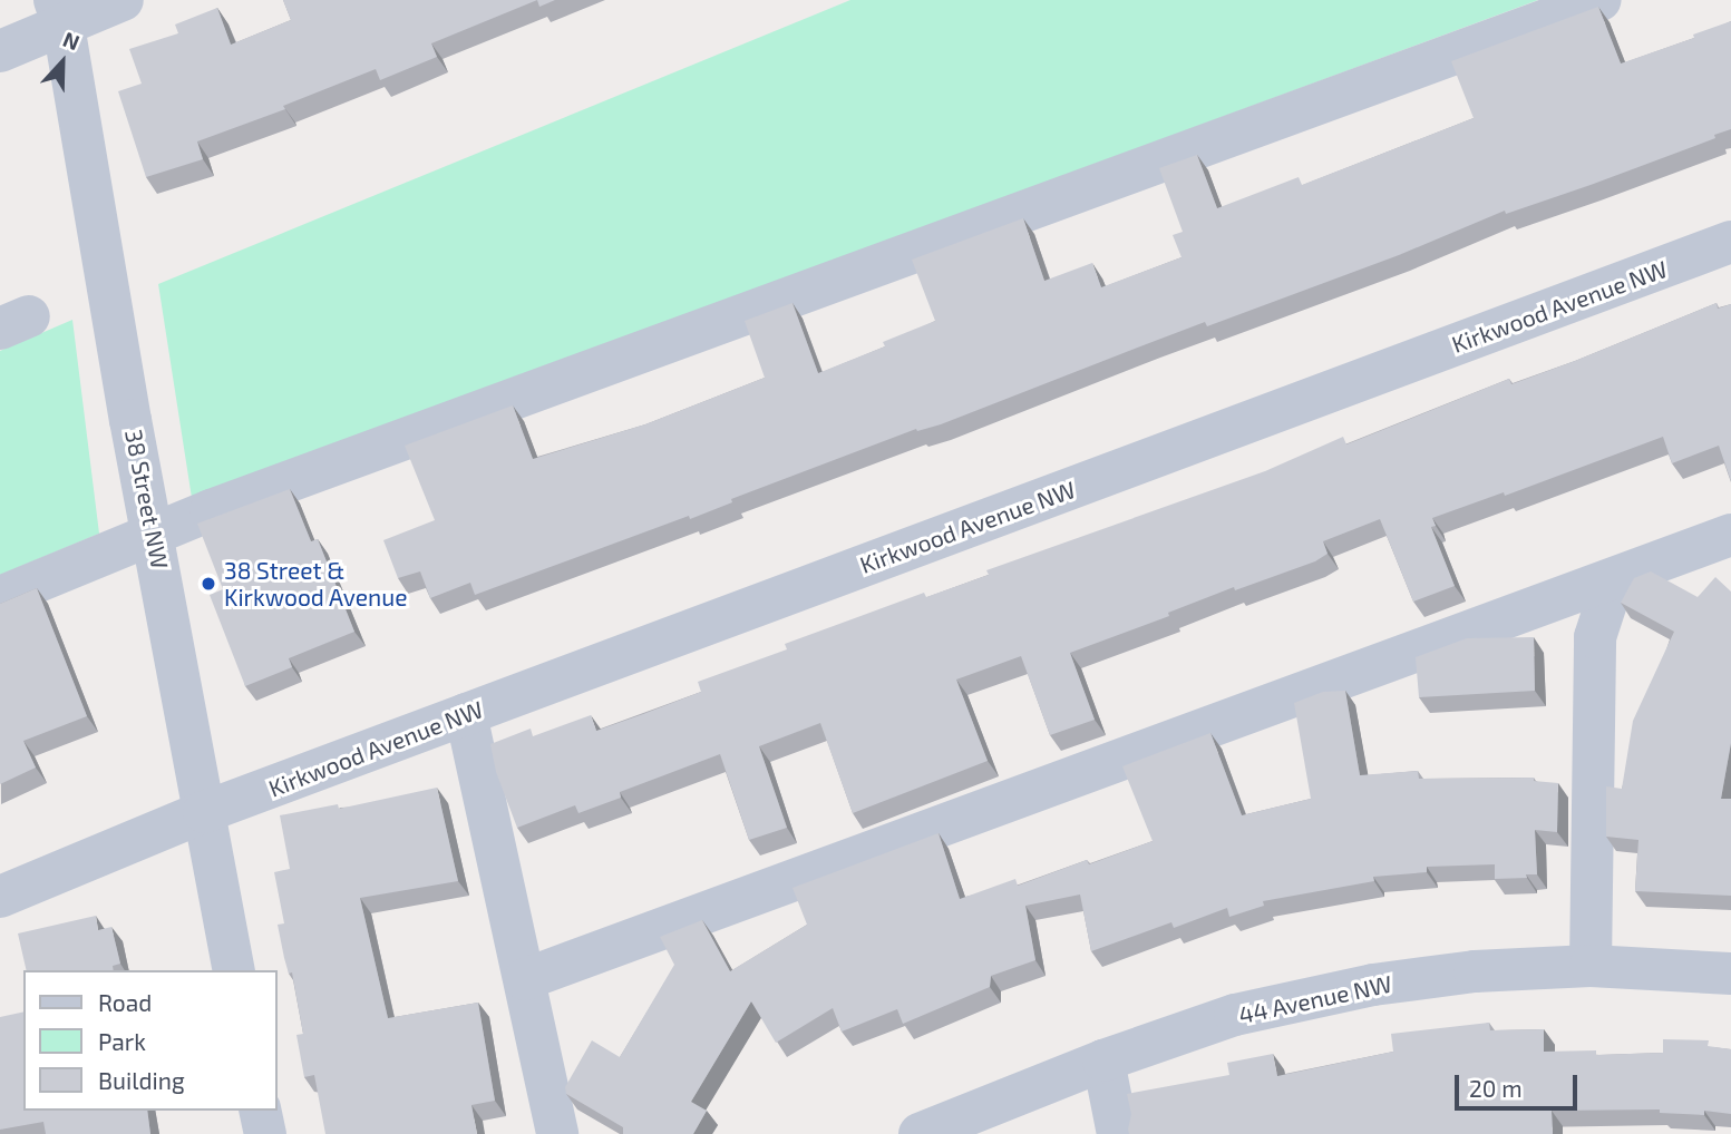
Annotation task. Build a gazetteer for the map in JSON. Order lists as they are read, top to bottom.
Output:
{
  "streets": {
    "street": ["Kirkwood Avenue NW", "38 Street NW", "44 Avenue NW"]
  },
  "crossings": [
    ["Kirkwood Avenue NW", "38 Street NW"]
  ],
  "places": ["38 Street & Kirkwood Avenue"],
  "legend": ["Road", "Park", "Building"],
  "scale_bar": "20 m",
  "north": "top"
}
